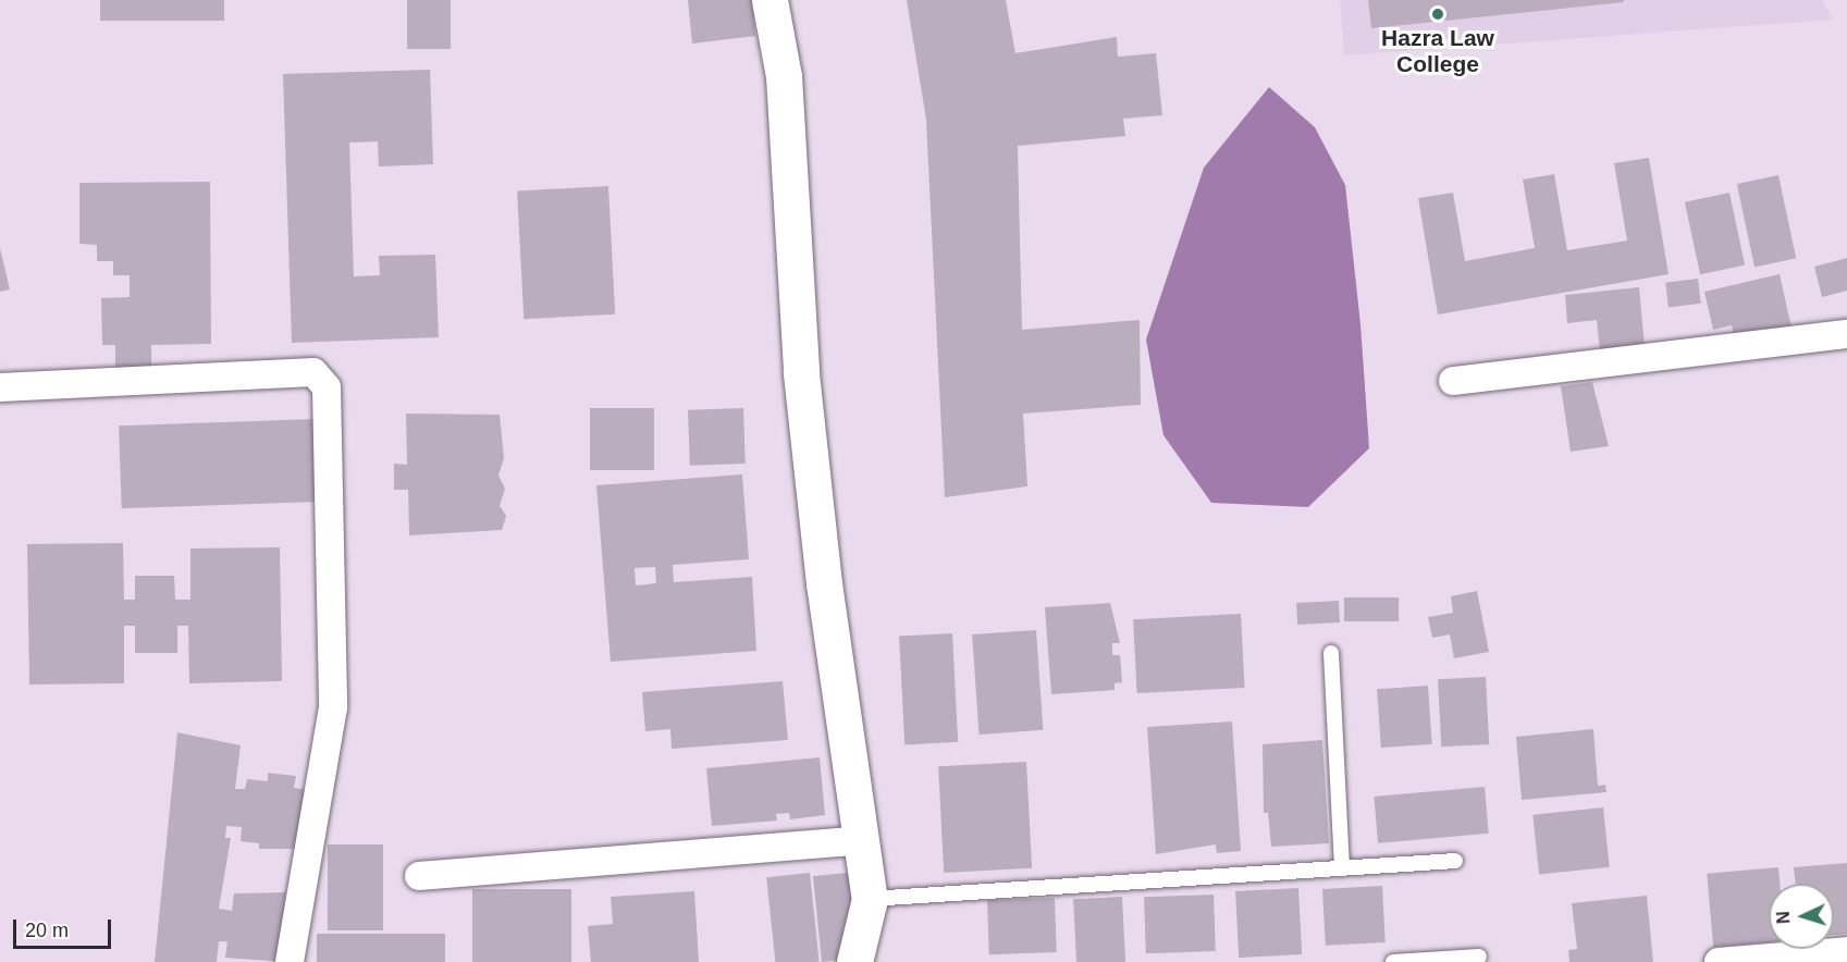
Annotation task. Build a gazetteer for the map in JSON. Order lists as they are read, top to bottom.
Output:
{
  "places": ["Hazra Law College"],
  "scale_bar": "20 m",
  "north": "left"
}
